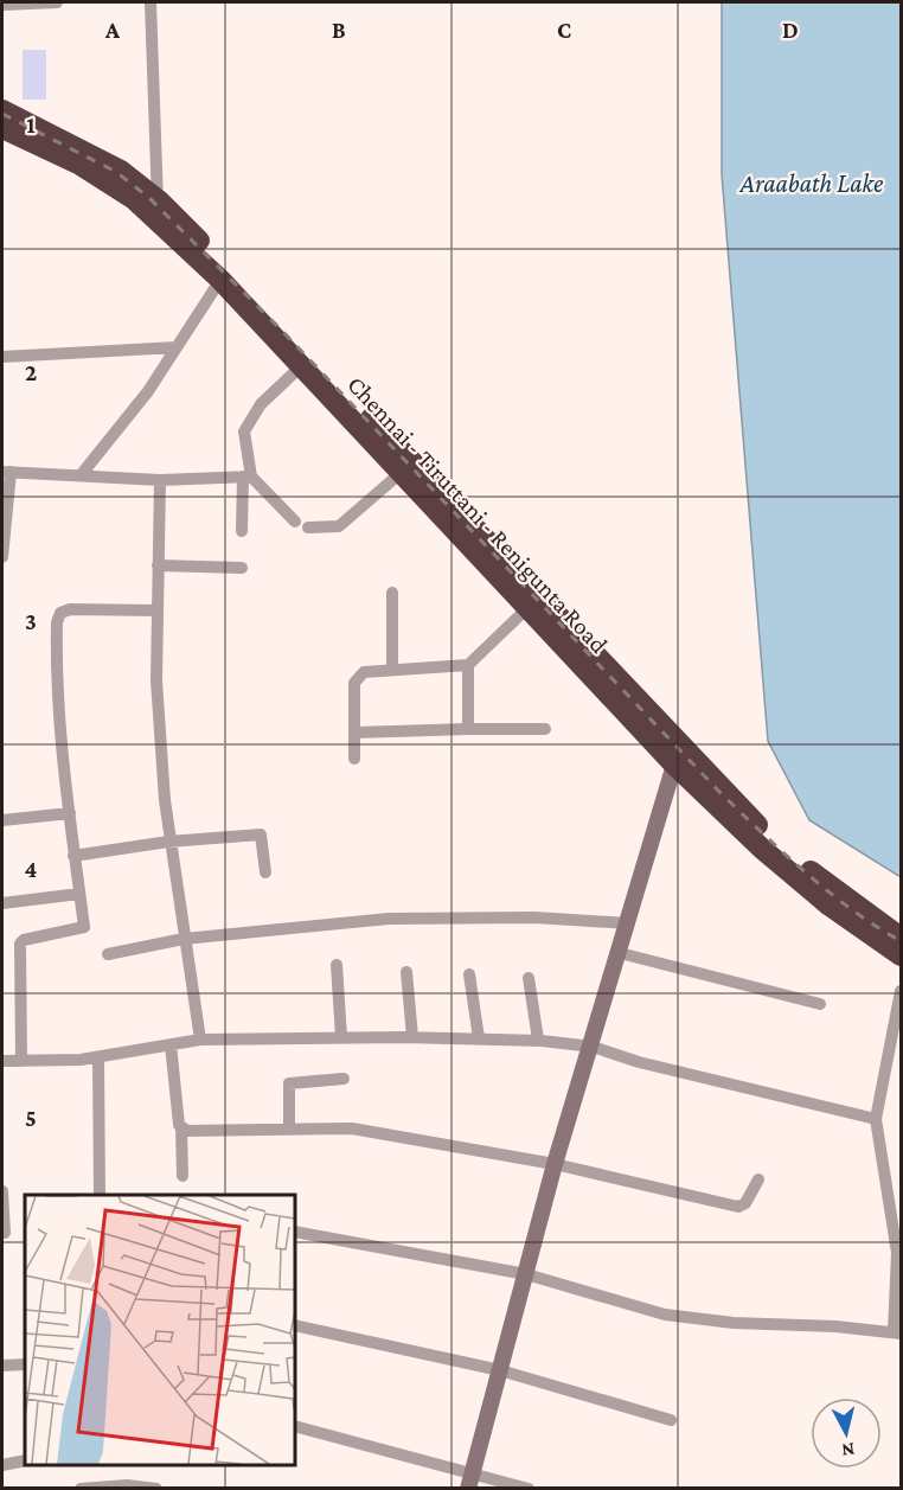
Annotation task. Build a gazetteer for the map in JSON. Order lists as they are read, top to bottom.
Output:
{
  "streets": {
    "highway": ["Chennai - Tiruttani - Renigunta Road"]
  },
  "water": ["Araabath Lake"],
  "north": "bottom",
  "grid": {
    "columns": [
      "A",
      "B",
      "C",
      "D"
    ],
    "rows": [
      "1",
      "2",
      "3",
      "4",
      "5"
    ]
  }
}
